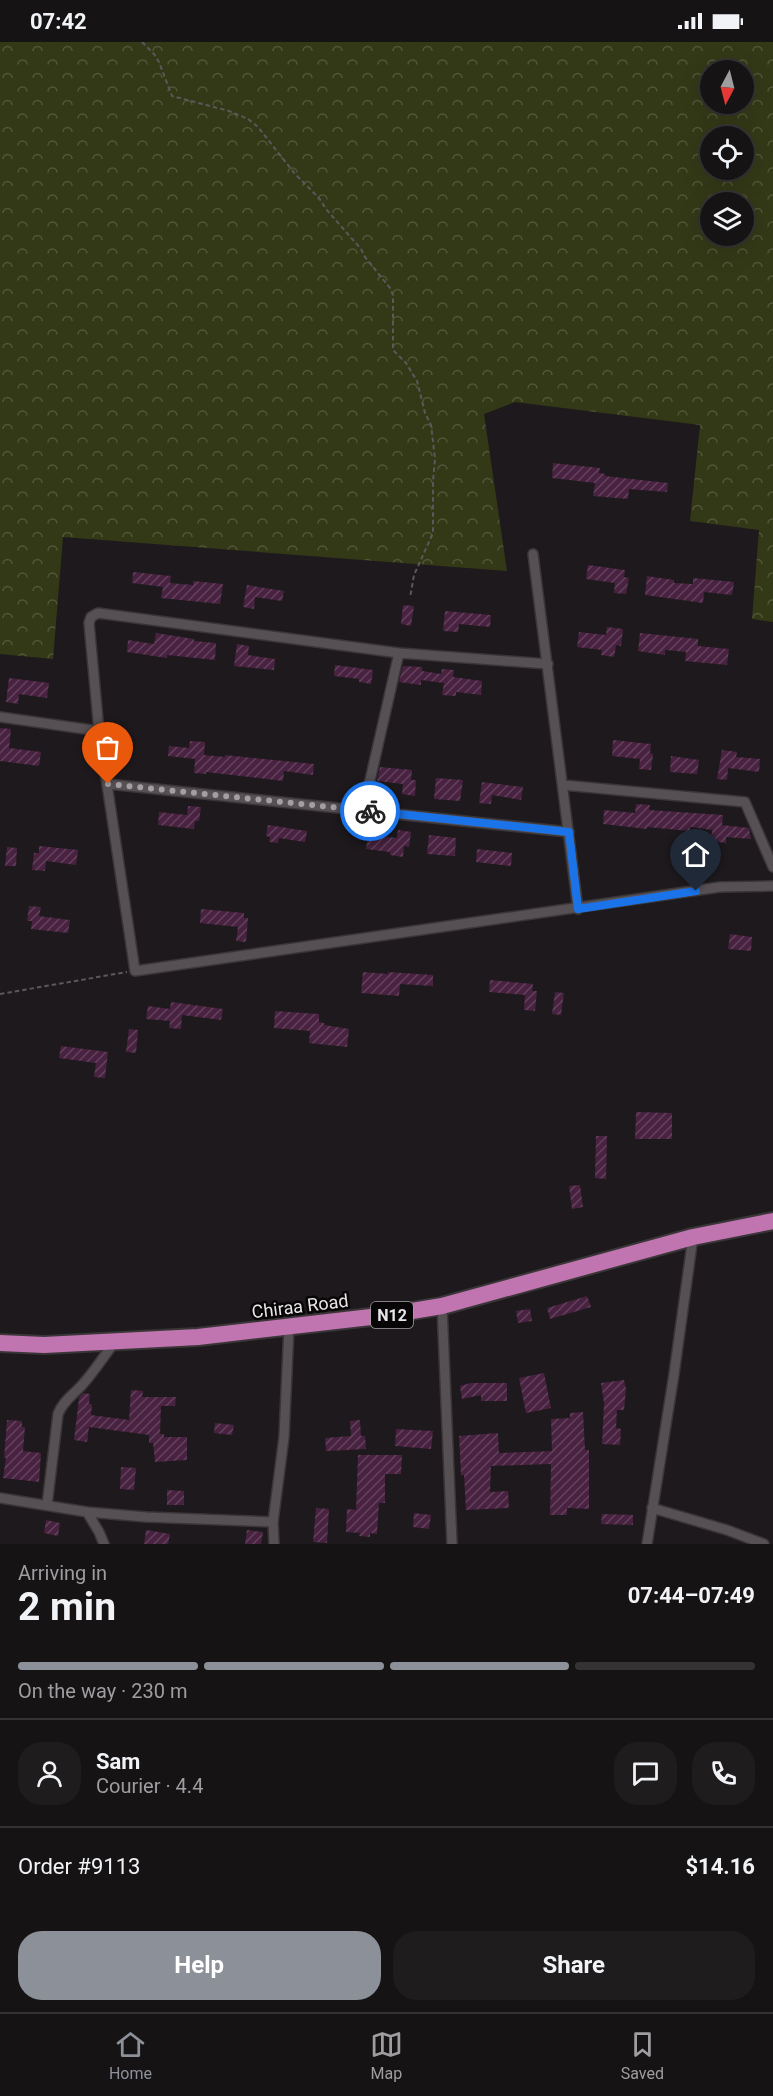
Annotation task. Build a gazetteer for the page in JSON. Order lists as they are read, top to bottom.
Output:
{
  "streets": {
    "highway": ["Chiraa Road", "N12"]
  },
  "north": "bottom",
  "page": {
    "status": "07:42",
    "heading": ["2 min", "Arriving in", "07:44–07:49"],
    "panel": [
      "Sam",
      "Courier · 4.4",
      "Order #9113",
      "$14.16"
    ],
    "bar": "On the way · 230 m",
    "buttons": ["Help", "Share"],
    "tabs": ["Home", "Map", "Saved"]
  }
}
